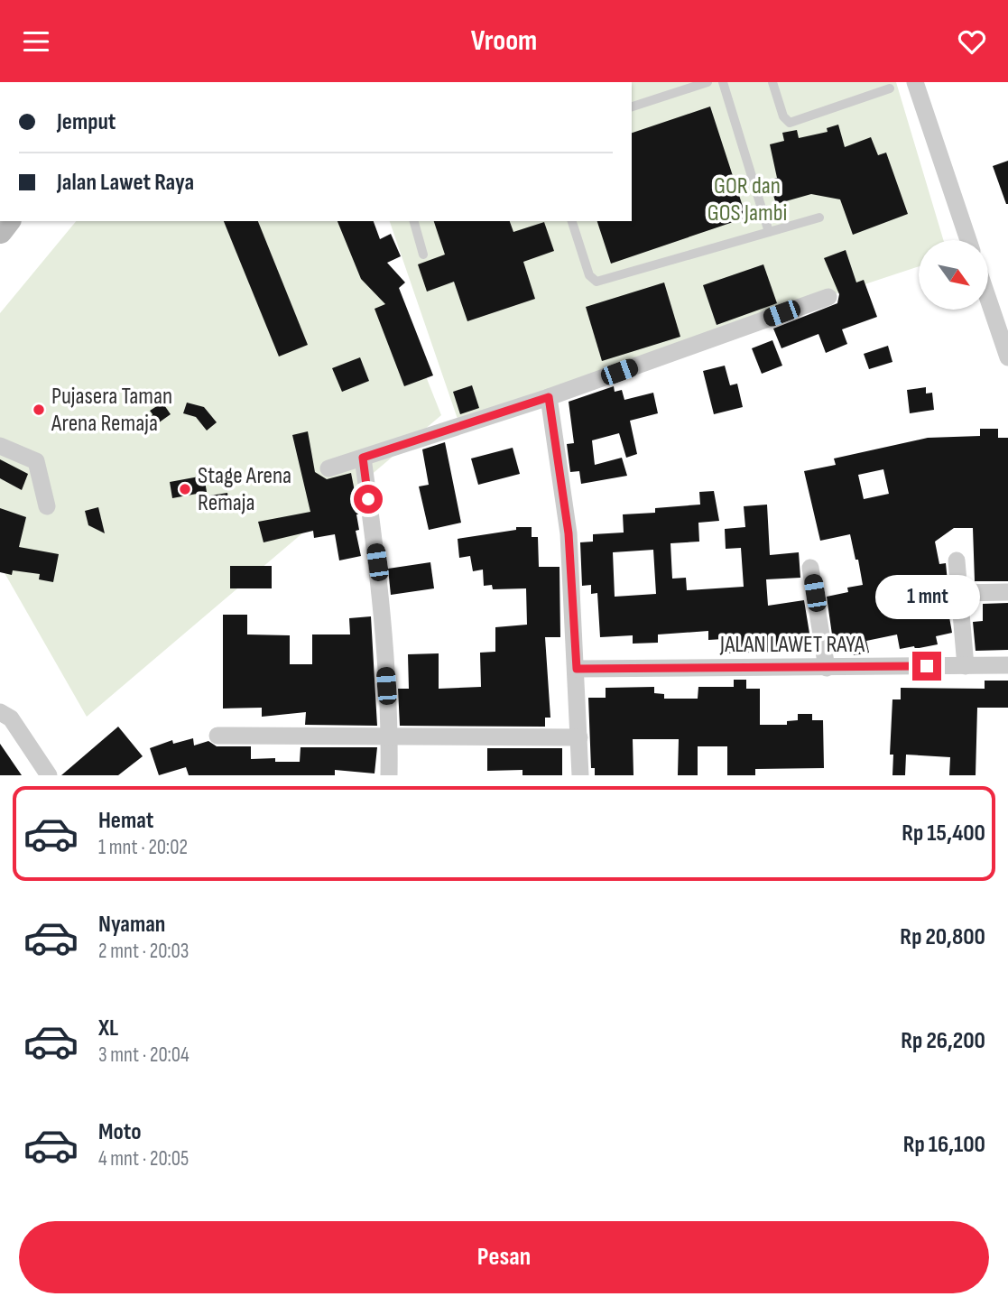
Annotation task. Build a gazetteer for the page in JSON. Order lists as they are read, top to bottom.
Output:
{
  "streets": {
    "street": ["JALAN LAWET RAYA"]
  },
  "parks": ["GOR dan GOS Jambi"],
  "places": ["Pujasera Taman Arena Remaja", "Stage Arena Remaja"],
  "north": "bottom right",
  "page": {
    "header": "Vroom",
    "banner": ["Jemput", "Jalan Lawet Raya"],
    "bubble": "1 mnt",
    "list": [
      {
        "name": "Hemat",
        "note": "1 mnt · 20:02",
        "value": "Rp 15,400"
      },
      {
        "name": "Nyaman",
        "note": "2 mnt · 20:03",
        "value": "Rp 20,800"
      },
      {
        "name": "XL",
        "note": "3 mnt · 20:04",
        "value": "Rp 26,200"
      },
      {
        "name": "Moto",
        "note": "4 mnt · 20:05",
        "value": "Rp 16,100"
      }
    ],
    "buttons": "Pesan"
  }
}
